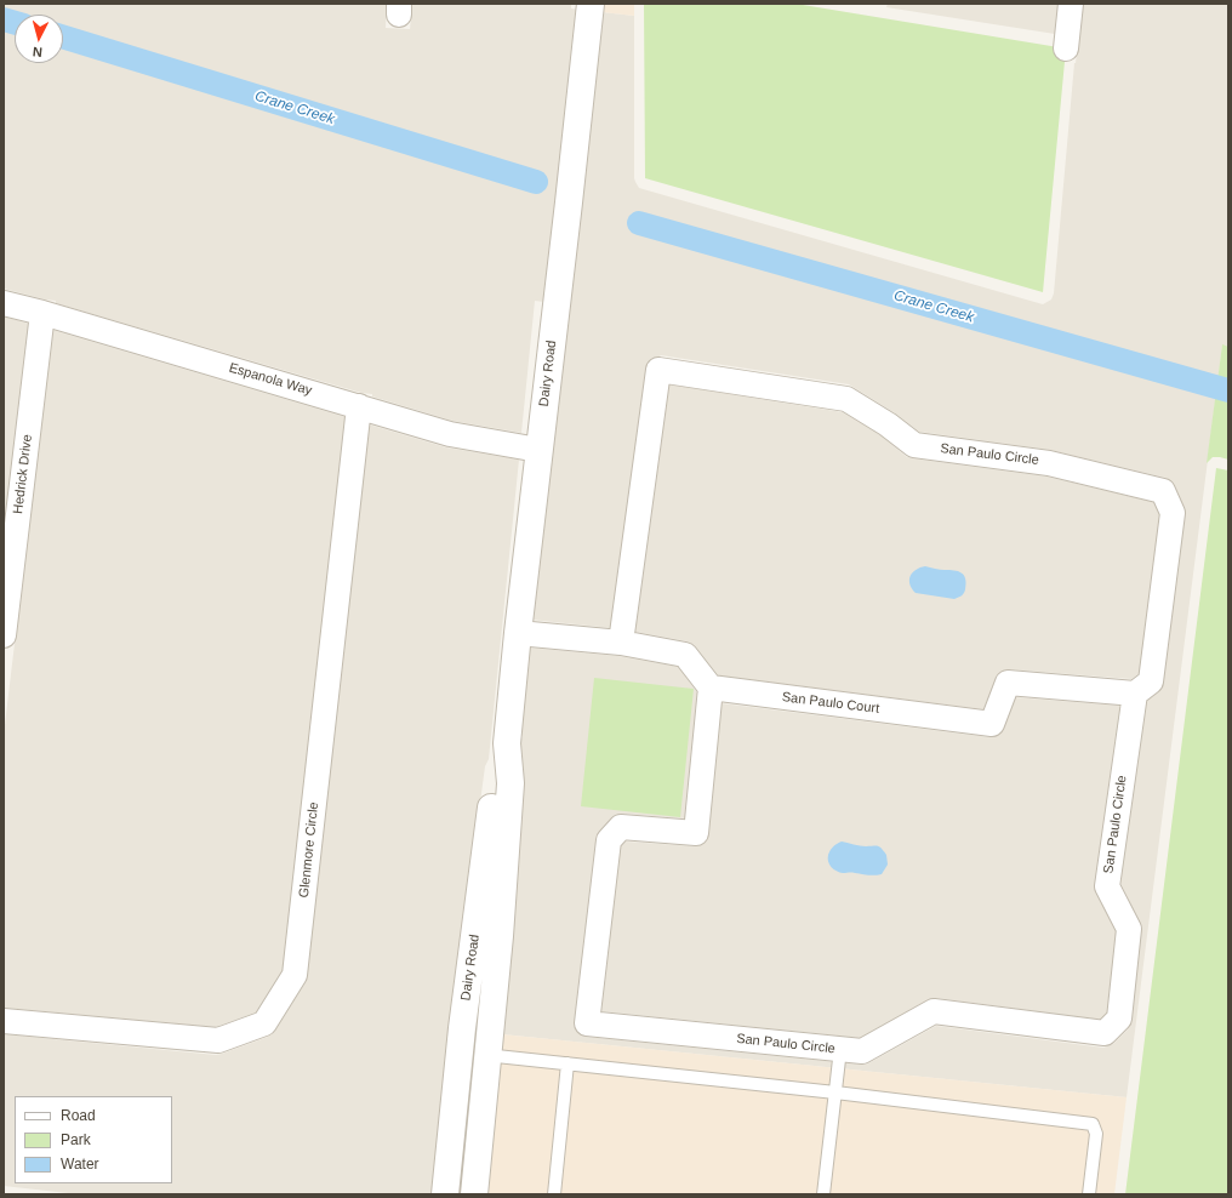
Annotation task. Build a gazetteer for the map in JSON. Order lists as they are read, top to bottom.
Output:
{
  "streets": {
    "street": [
      "Dairy Road",
      "Espanola Way",
      "San Paulo Circle",
      "Hedrick Drive",
      "San Paulo Court",
      "Glenmore Circle"
    ]
  },
  "crossings": [
    ["Dairy Road", "Espanola Way"],
    ["Espanola Way", "Hedrick Drive"],
    ["Espanola Way", "Glenmore Circle"],
    ["San Paulo Circle", "San Paulo Court"]
  ],
  "water": ["Crane Creek"],
  "legend": ["Road", "Park", "Water"],
  "north": "bottom"
}
